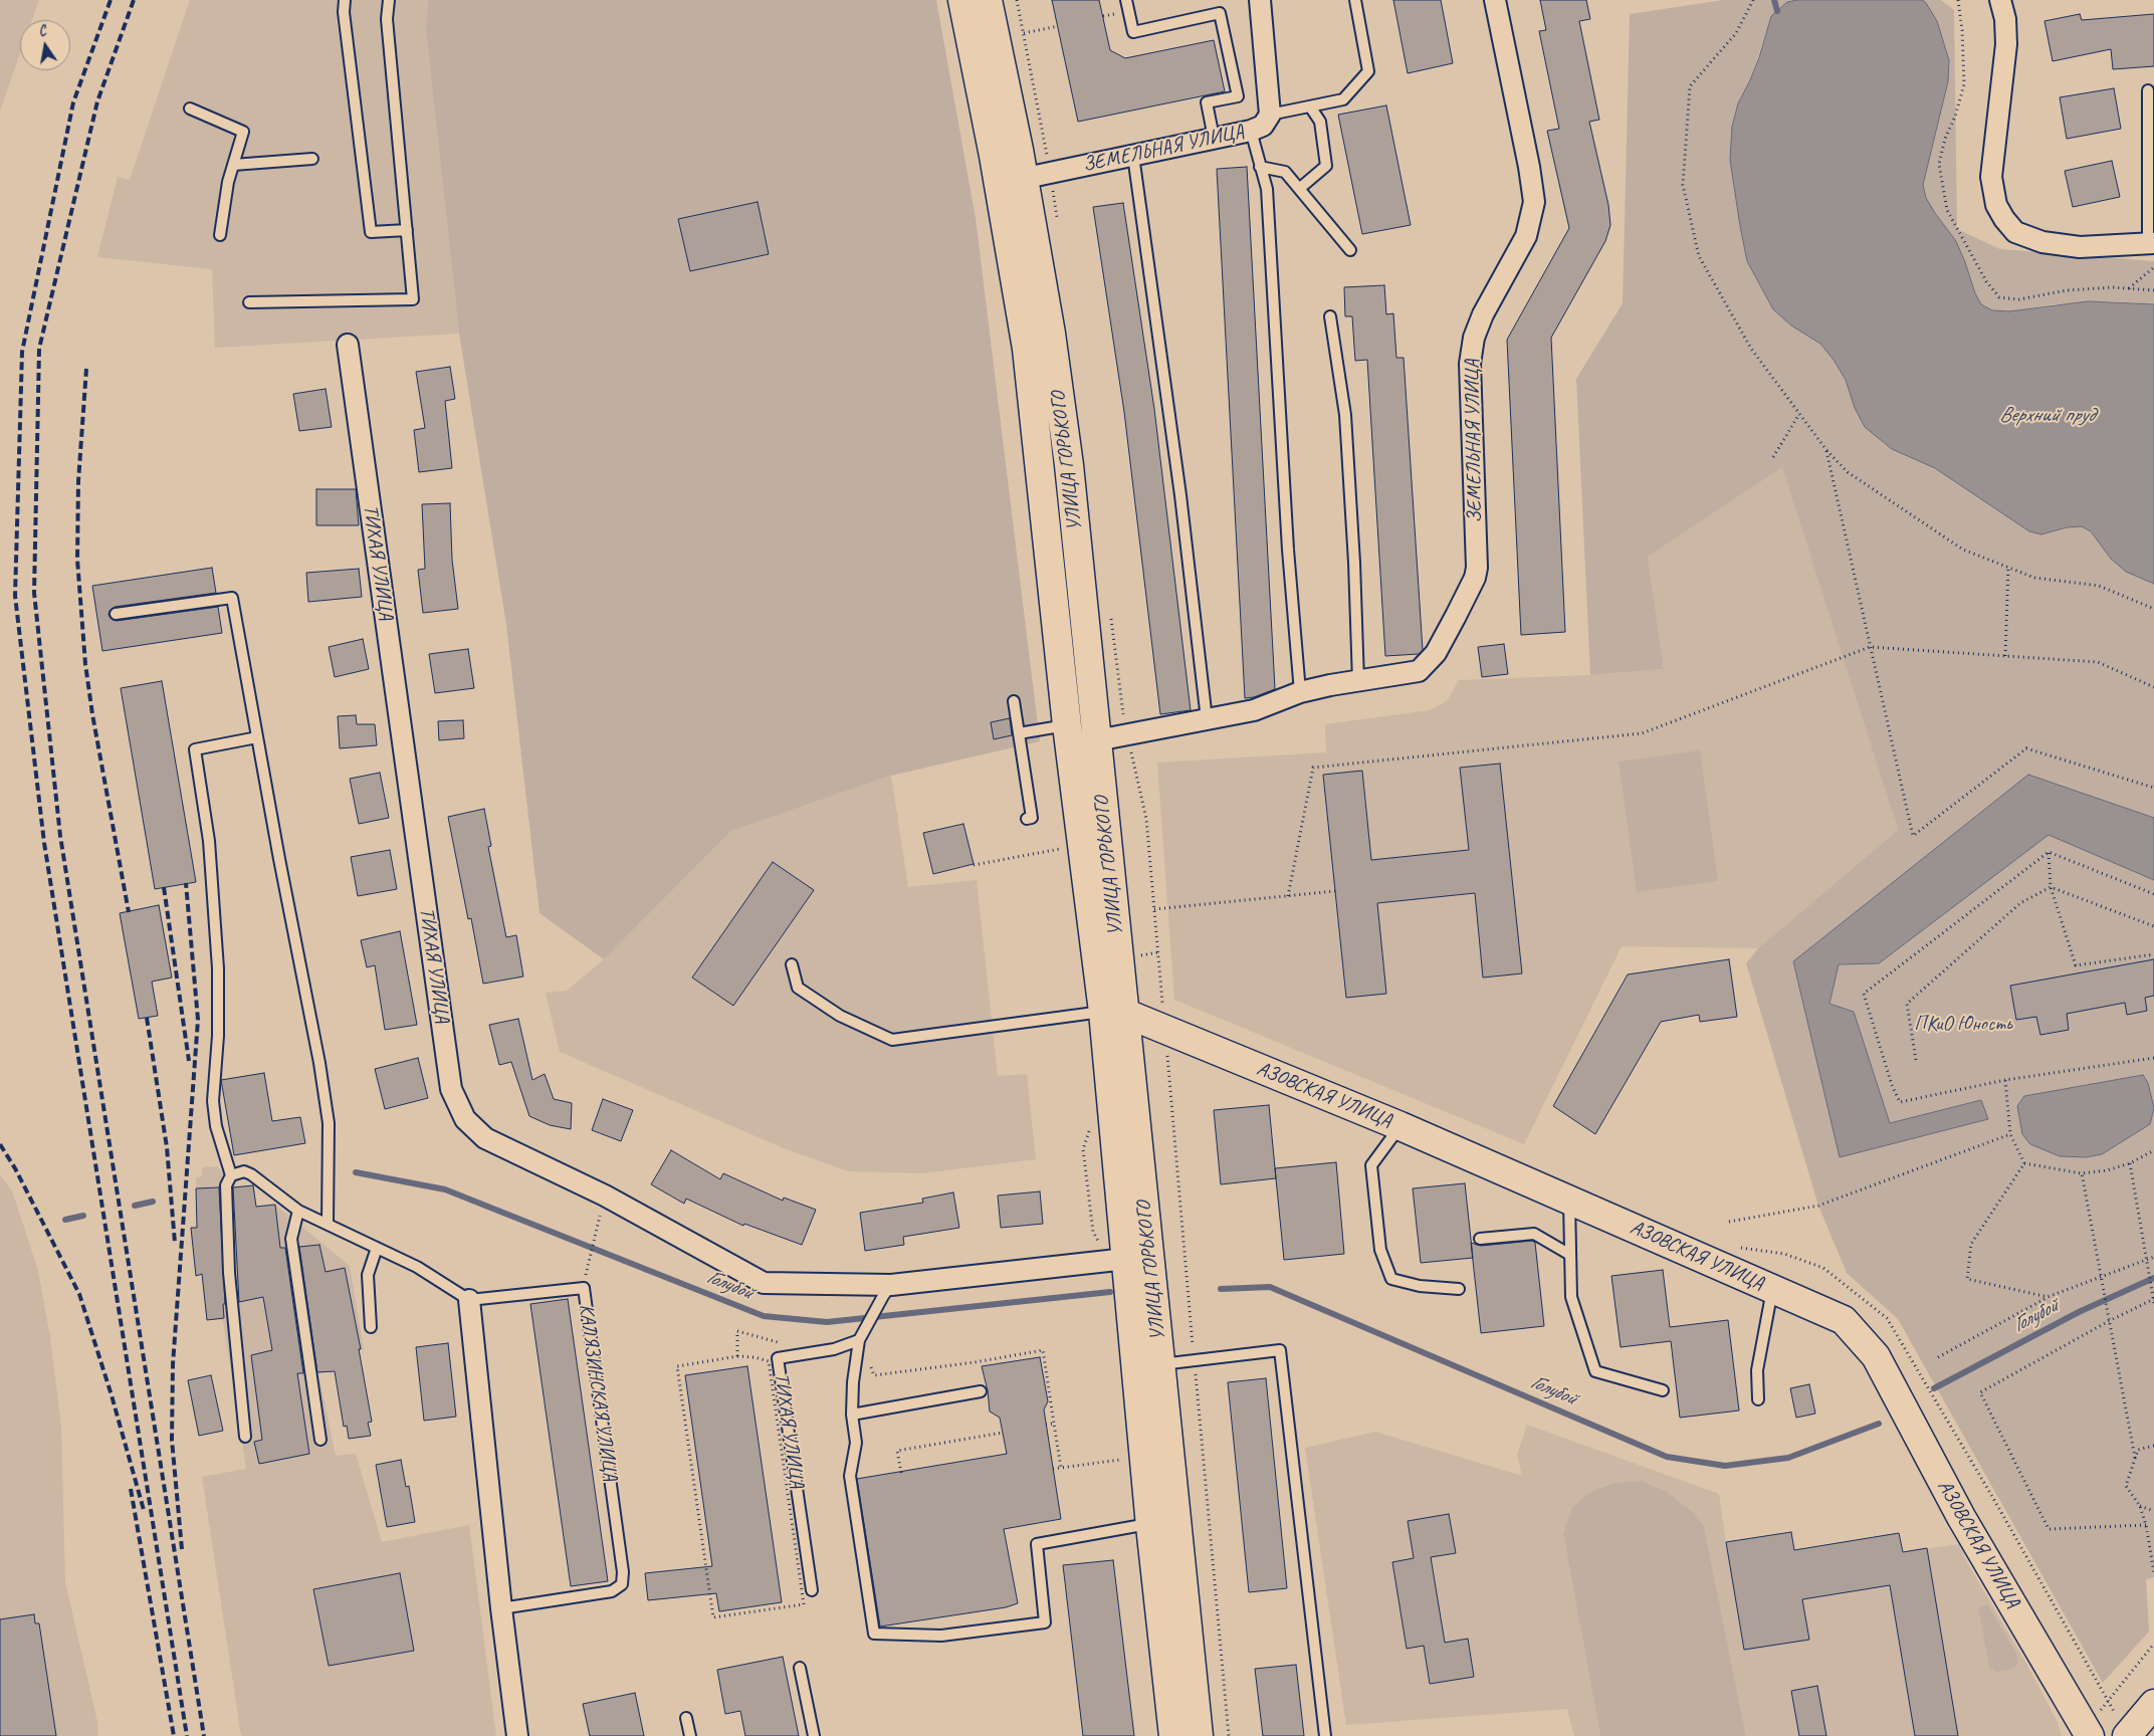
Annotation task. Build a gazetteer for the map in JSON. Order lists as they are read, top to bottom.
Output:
{
  "streets": {
    "main road": ["УЛИЦА ГОРЬКОГО", "АЗОВСКАЯ УЛИЦА"],
    "street": ["ЗЕМЕЛЬНАЯ УЛИЦА", "ТИХАЯ УЛИЦА"],
    "lane": ["КАЛЯЗИНСКАЯ УЛИЦА"]
  },
  "crossings": [
    ["ЗЕМЕЛЬНАЯ УЛИЦА", "УЛИЦА ГОРЬКОГО"],
    ["УЛИЦА ГОРЬКОГО", "ТИХАЯ УЛИЦА"],
    ["УЛИЦА ГОРЬКОГО", "АЗОВСКАЯ УЛИЦА"]
  ],
  "water": ["Верхний пруд", "Голубой"],
  "parks": ["ПКиО Юность"],
  "north": "top"
}
